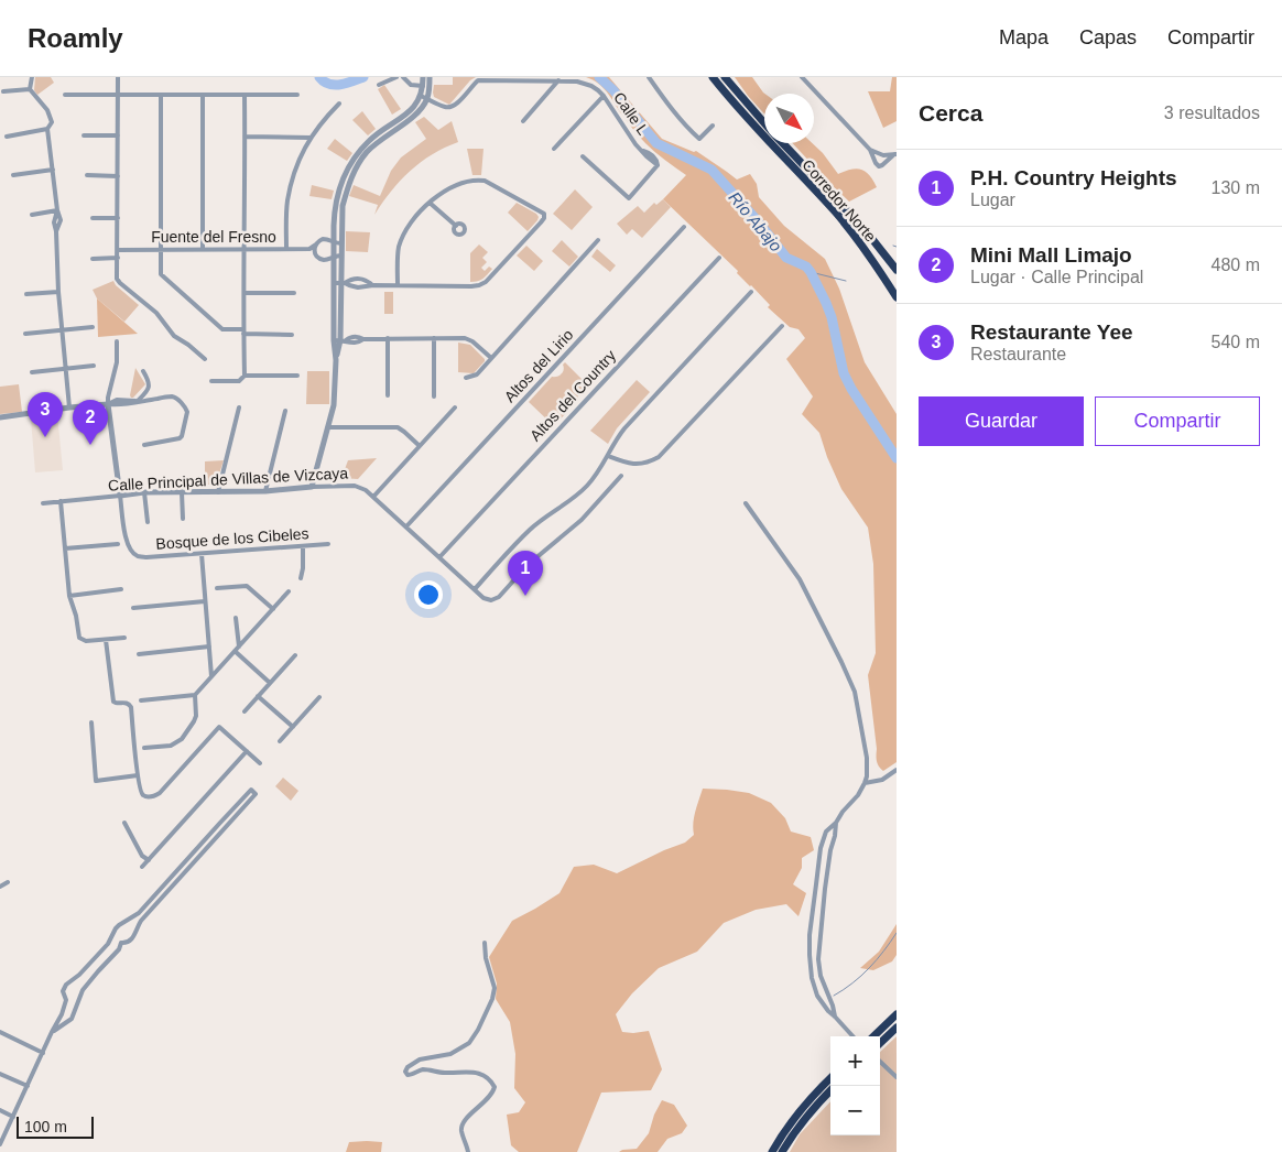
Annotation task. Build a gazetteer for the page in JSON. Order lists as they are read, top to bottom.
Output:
{
  "streets": {
    "highway": ["Corredor Norte"],
    "street": [
      "Calle L",
      "Fuente del Fresno",
      "Altos del Lirio",
      "Altos del Country",
      "Calle Principal de Villas de Vizcaya",
      "Bosque de los Cibeles"
    ]
  },
  "crossings": [
    ["Altos del Lirio", "Calle Principal de Villas de Vizcaya"],
    ["Altos del Country", "Calle Principal de Villas de Vizcaya"],
    ["Calle Principal de Villas de Vizcaya", "Bosque de los Cibeles"]
  ],
  "water": ["Río Abajo"],
  "scale_bar": "100 m",
  "north": "bottom right",
  "page": {
    "header": "Roamly",
    "nav": ["Mapa", "Capas", "Compartir"],
    "heading": ["Cerca", "3 resultados"],
    "list": [
      {
        "mark": "1",
        "name": "P.H. Country Heights",
        "note": "Lugar",
        "value": "130 m"
      },
      {
        "mark": "2",
        "name": "Mini Mall Limajo",
        "note": "Lugar · Calle Principal",
        "value": "480 m"
      },
      {
        "mark": "3",
        "name": "Restaurante Yee",
        "note": "Restaurante",
        "value": "540 m"
      }
    ],
    "buttons": ["Guardar", "Compartir"],
    "pins": ["3", "2", "1"],
    "map_buttons": ["+", "−"],
    "scale": "100 m"
  }
}
